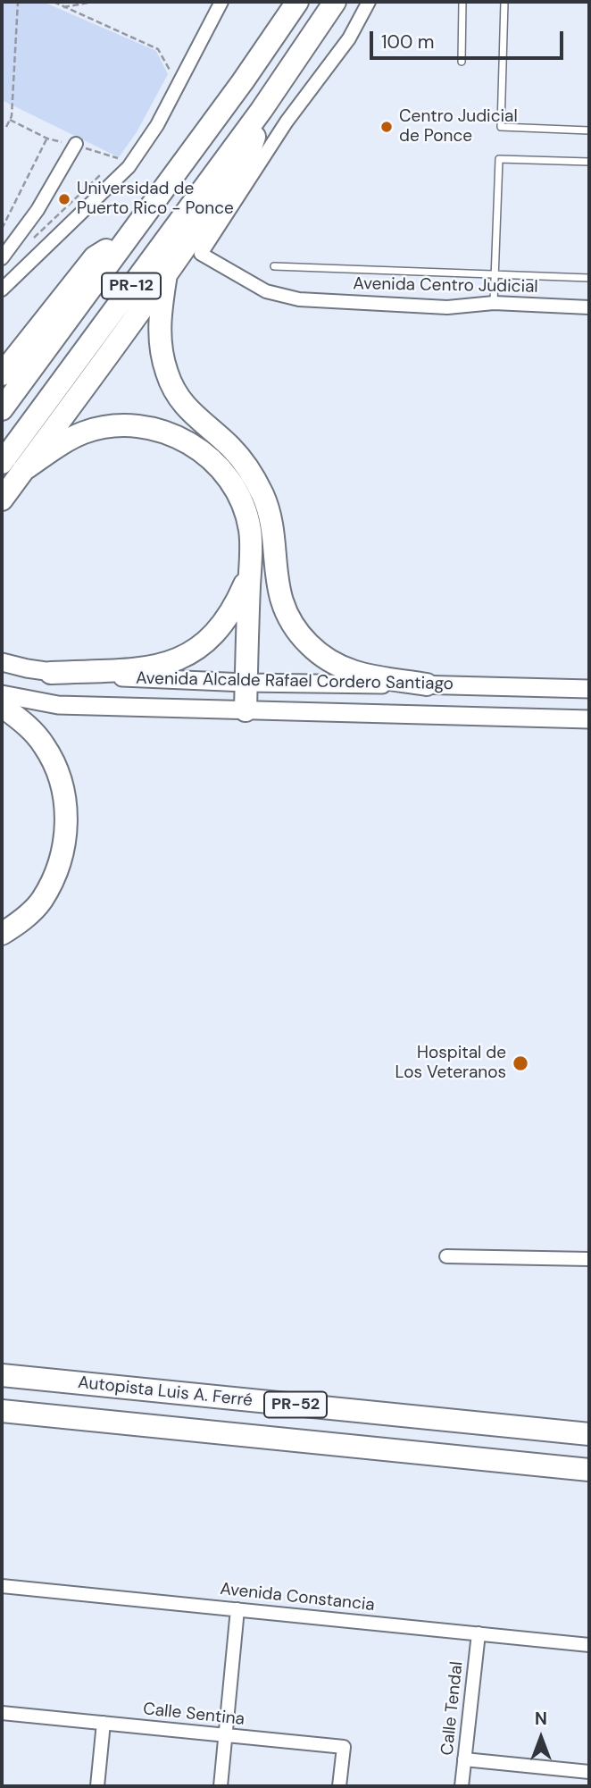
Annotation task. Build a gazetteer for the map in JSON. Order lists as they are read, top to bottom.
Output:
{
  "streets": {
    "highway": ["PR-12", "Autopista Luis A. Ferré", "PR-52"],
    "street": [
      "Avenida Centro Judicial",
      "Avenida Alcalde Rafael Cordero Santiago",
      "Avenida Constancia",
      "Calle Tendal",
      "Calle Sentina"
    ]
  },
  "crossings": [
    ["Avenida Constancia", "Calle Tendal"]
  ],
  "places": ["Centro Judicial de Ponce", "Universidad de Puerto Rico - Ponce", "Hospital de Los Veteranos"],
  "scale_bar": "100 m",
  "north": "top"
}
